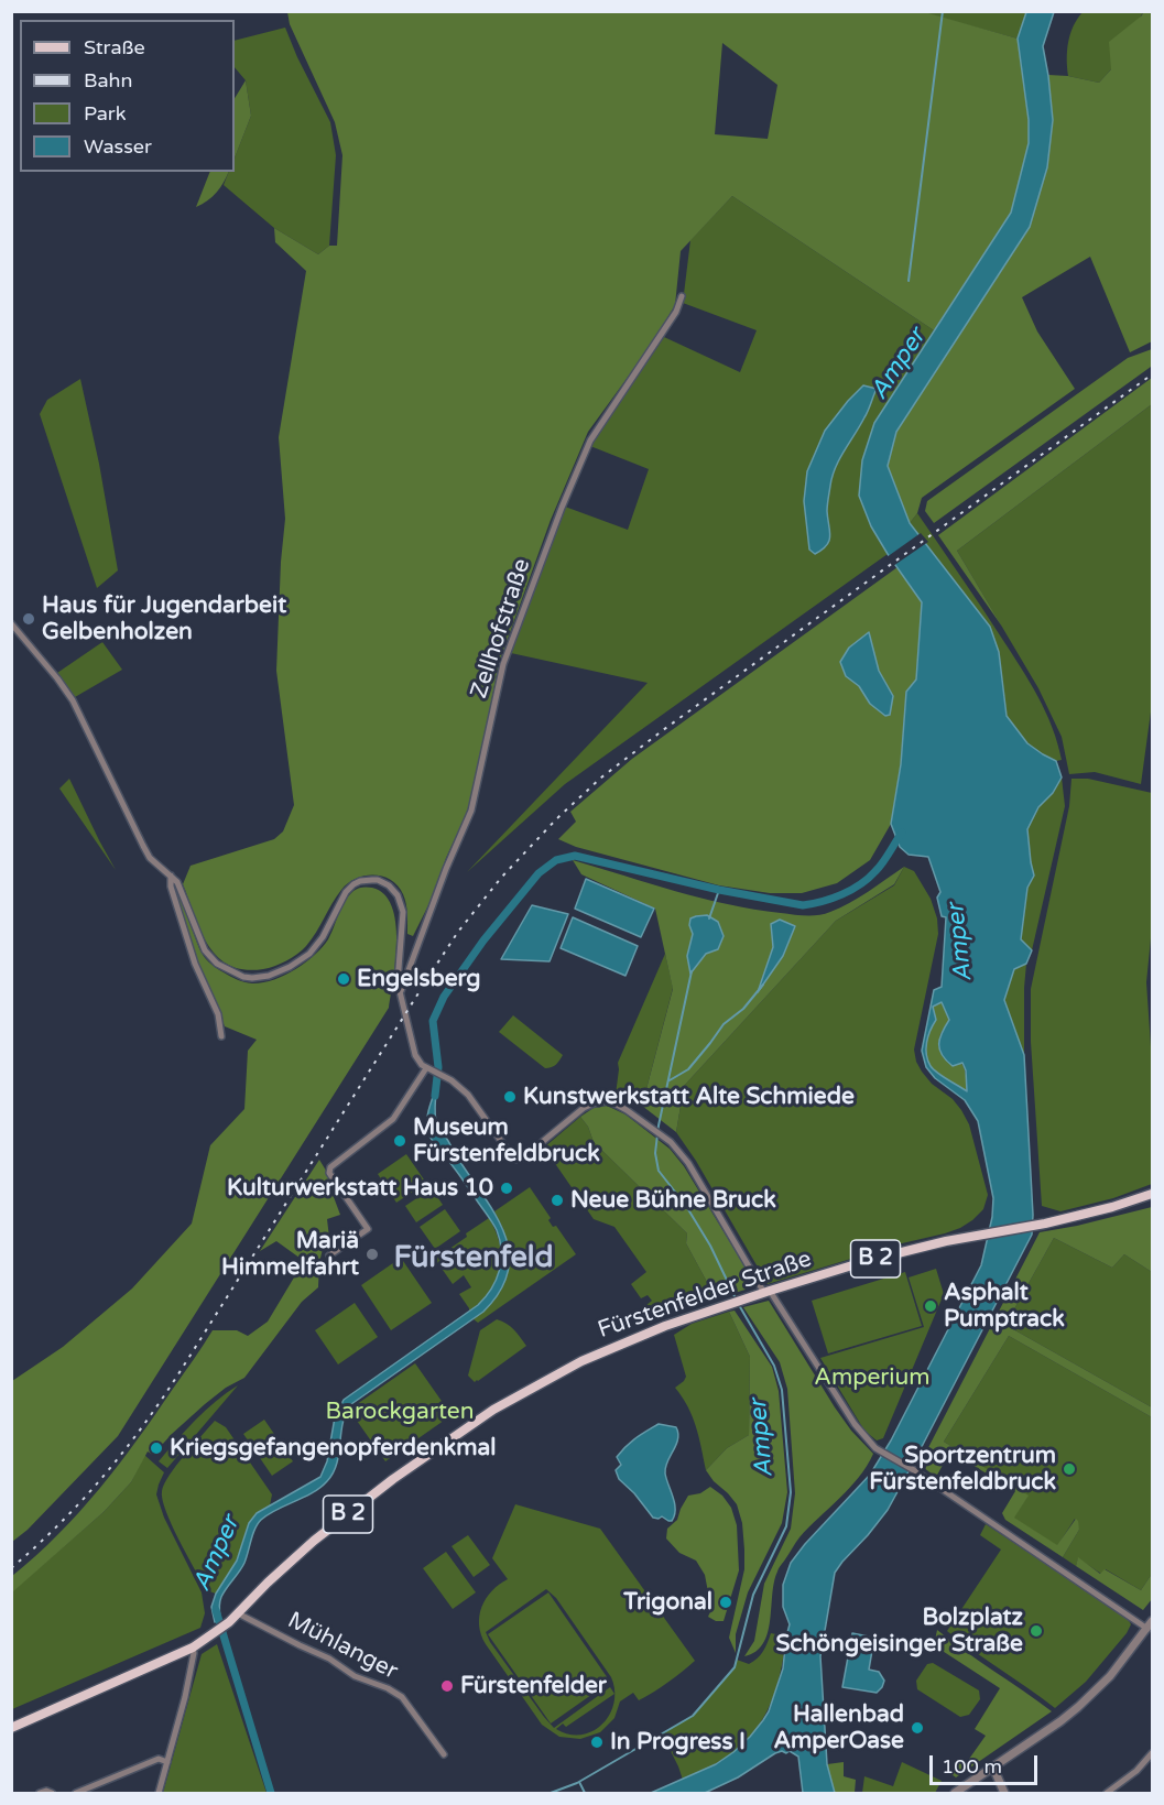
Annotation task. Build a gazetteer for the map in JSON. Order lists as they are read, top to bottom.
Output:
{
  "streets": {
    "main road": ["B 2", "Fürstenfelder Straße"],
    "street": ["Zellhofstraße", "Mühlanger"]
  },
  "crossings": [
    ["B 2", "Fürstenfelder Straße"],
    ["Fürstenfelder Straße", "Mühlanger"]
  ],
  "districts": ["Fürstenfeld"],
  "water": ["Amper"],
  "parks": ["Amperium", "Barockgarten"],
  "places": [
    "Haus für Jugendarbeit Gelbenholzen",
    "Engelsberg",
    "Kunstwerkstatt Alte Schmiede",
    "Museum Fürstenfeldbruck",
    "Kulturwerkstatt Haus 10",
    "Neue Bühne Bruck",
    "Mariä Himmelfahrt",
    "Asphalt Pumptrack",
    "Kriegsgefangenopferdenkmal",
    "Sportzentrum Fürstenfeldbruck",
    "Trigonal",
    "Bolzplatz Schöngeisinger Straße",
    "Fürstenfelder",
    "Hallenbad AmperOase",
    "In Progress I"
  ],
  "legend": [
    "Straße",
    "Bahn",
    "Park",
    "Wasser"
  ],
  "scale_bar": "100 m"
}
